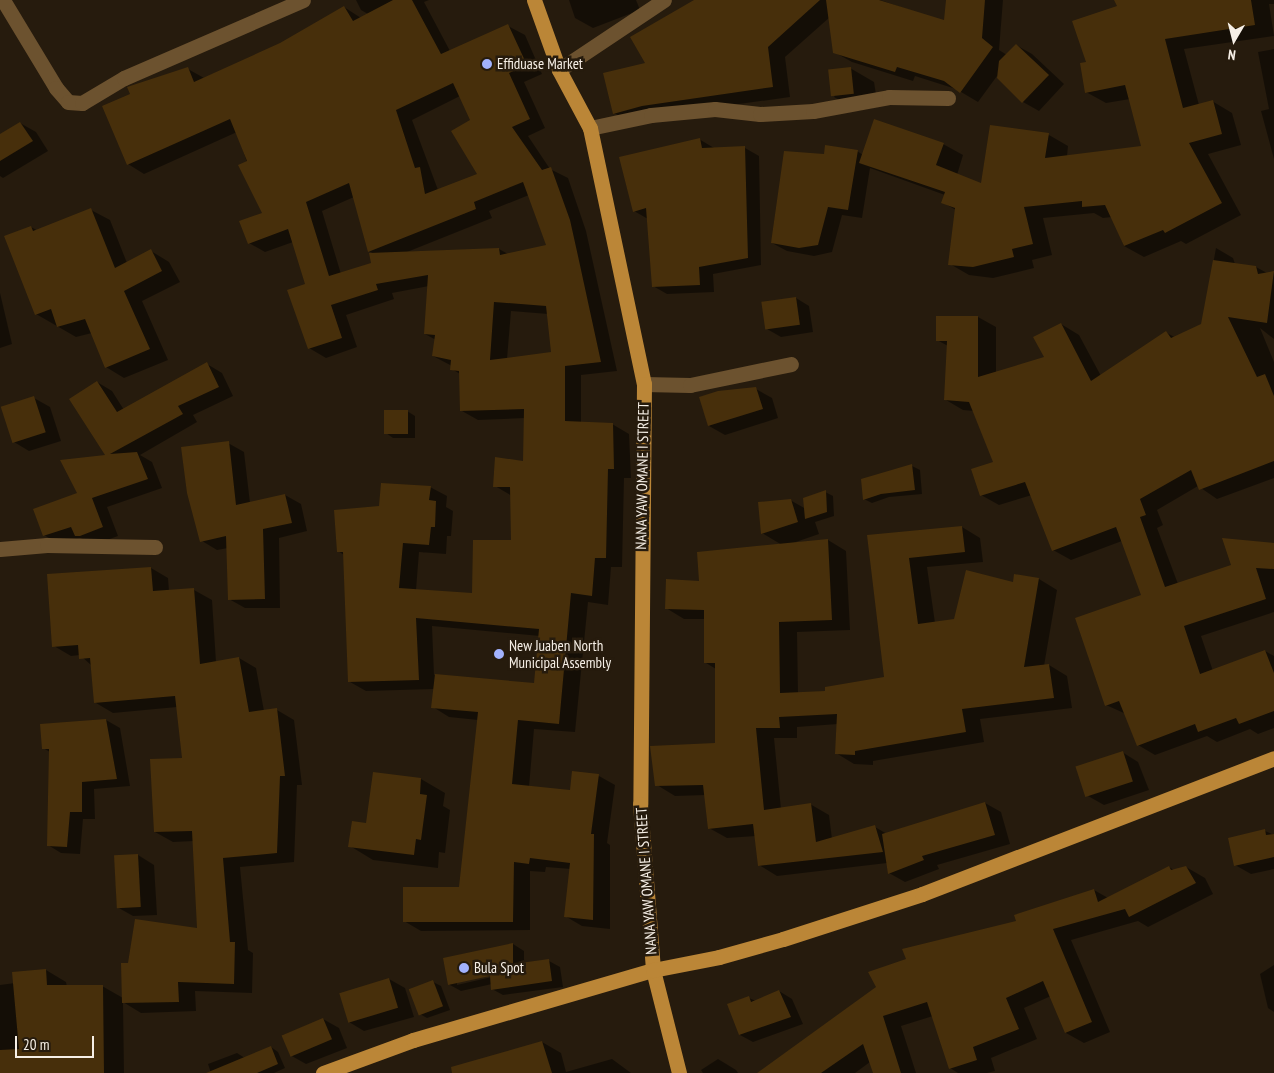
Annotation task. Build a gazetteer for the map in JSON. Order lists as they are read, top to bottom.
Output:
{
  "streets": {
    "main road": ["NANA YAW OMANE I STREET"]
  },
  "places": ["Effiduase Market", "New Juaben North Municipal Assembly", "Bula Spot"],
  "scale_bar": "20 m",
  "north": "bottom"
}
